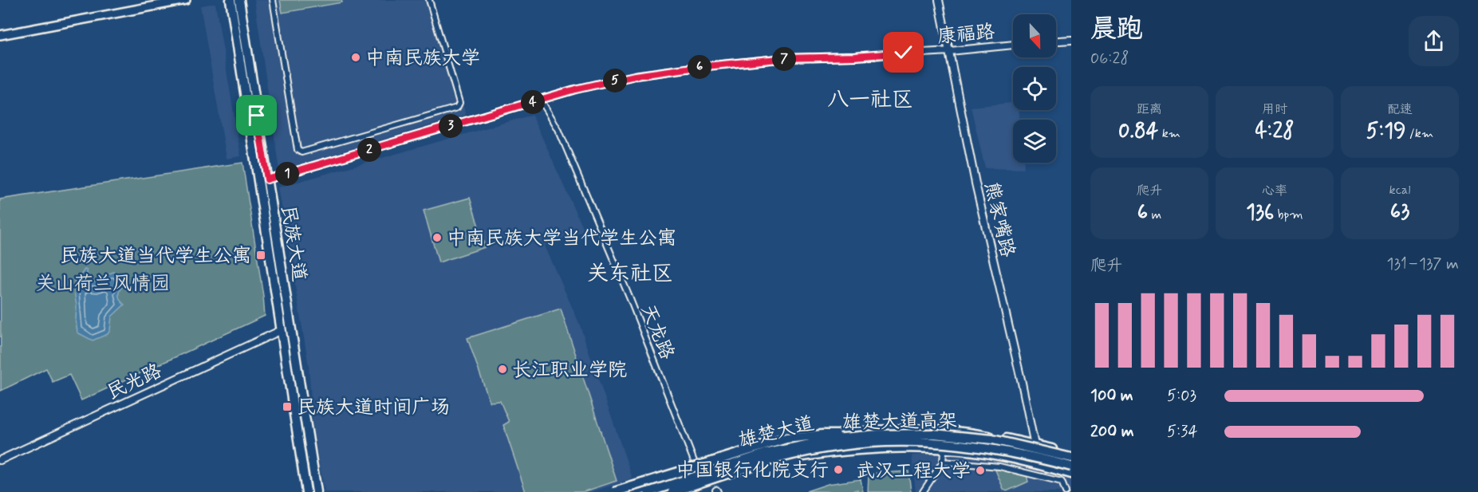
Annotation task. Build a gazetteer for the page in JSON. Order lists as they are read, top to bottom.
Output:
{
  "streets": {
    "main road": ["民族大道", "雄楚大道高架", "雄楚大道"],
    "street": [
      "康福路",
      "熊家嘴路",
      "天龙路",
      "民光路"
    ]
  },
  "crossings": [
    ["康福路", "熊家嘴路"],
    ["康福路", "民族大道"],
    ["康福路", "天龙路"],
    ["熊家嘴路", "雄楚大道"],
    ["民族大道", "民光路"],
    ["天龙路", "雄楚大道"],
    ["雄楚大道高架", "雄楚大道"]
  ],
  "districts": ["八一社区", "关东社区"],
  "parks": ["关山荷兰风情园"],
  "places": {
    "other": [
      "中南民族大学",
      "中南民族大学当代学生公寓",
      "长江职业学院",
      "中国银行化院支行",
      "武汉工程大学"
    ],
    "transit": ["民族大道当代学生公寓", "民族大道时间广场"]
  },
  "north": "bottom",
  "page": {
    "heading": ["晨跑", "06:28"],
    "pins": [
      "7",
      "6",
      "5",
      "4",
      "3",
      "2",
      "1"
    ],
    "stats": [
      ["距离", "0.84 km"],
      ["用时", "4:28"],
      ["配速", "5:19 /km"],
      ["爬升", "6 m"],
      ["心率", "136 bpm"],
      ["kcal", "63"]
    ],
    "chart": ["爬升", "131–137 m"],
    "list": [
      {
        "name": "100 m",
        "note": "5:03"
      },
      {
        "name": "200 m",
        "note": "5:34"
      }
    ]
  }
}
